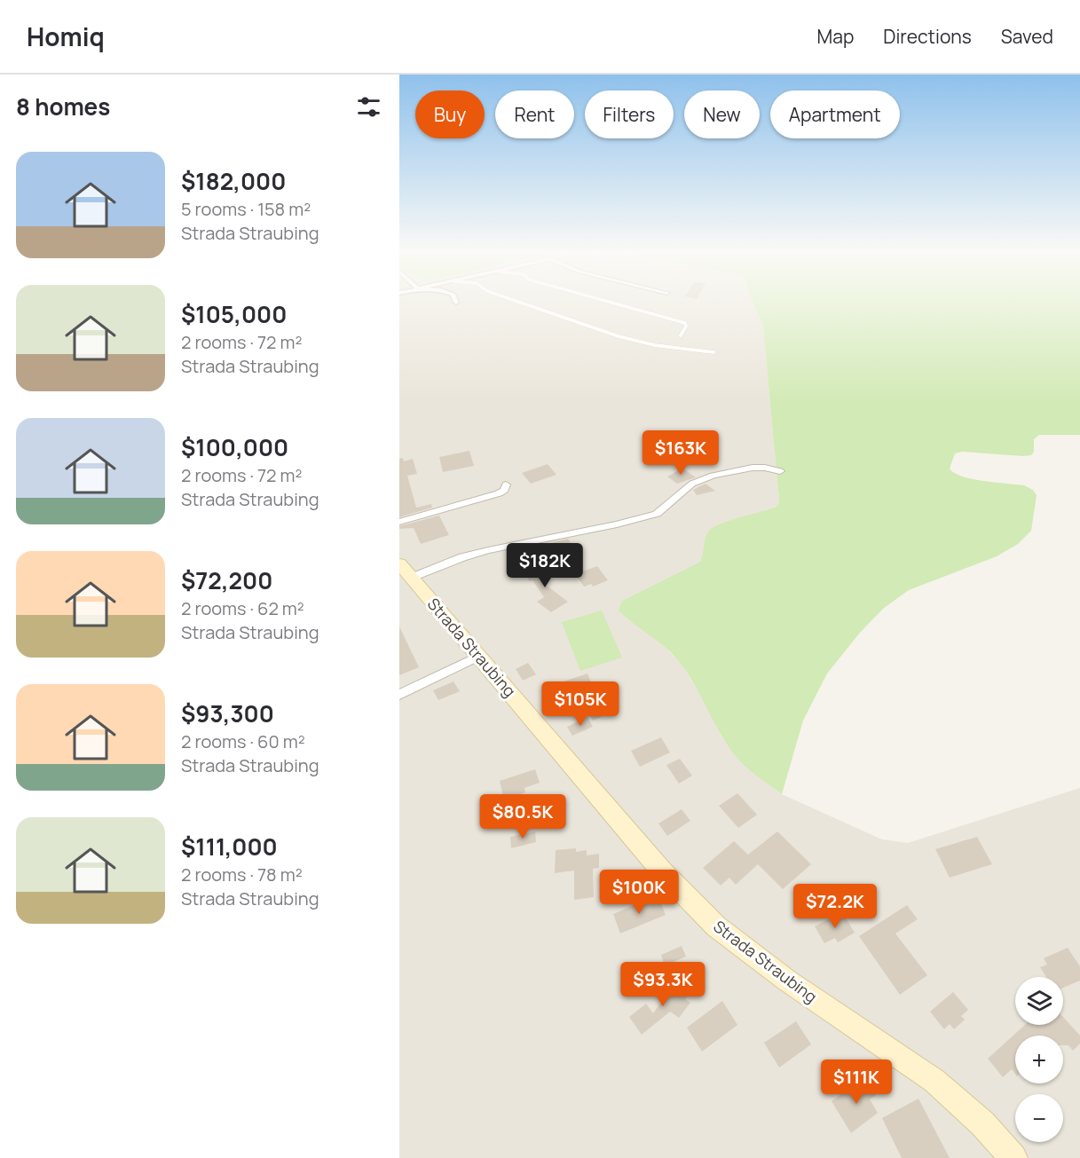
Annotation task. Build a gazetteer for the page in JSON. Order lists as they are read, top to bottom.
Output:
{
  "streets": {
    "main road": ["Strada Straubing"]
  },
  "page": {
    "header": "Homiq",
    "nav": ["Map", "Directions", "Saved"],
    "heading": "8 homes",
    "chip": [
      "Buy",
      "Rent",
      "Filters",
      "New",
      "Apartment"
    ],
    "list": [
      {
        "name": "$182,000",
        "note": "5 rooms · 158 m² · Strada Straubing"
      },
      {
        "name": "$105,000",
        "note": "2 rooms · 72 m² · Strada Straubing"
      },
      {
        "name": "$100,000",
        "note": "2 rooms · 72 m² · Strada Straubing"
      },
      {
        "name": "$72,200",
        "note": "2 rooms · 62 m² · Strada Straubing"
      },
      {
        "name": "$93,300",
        "note": "2 rooms · 60 m² · Strada Straubing"
      },
      {
        "name": "$111,000",
        "note": "2 rooms · 78 m² · Strada Straubing"
      }
    ],
    "price": [
      "$163K",
      "$182K",
      "$105K",
      "$80.5K",
      "$100K",
      "$72.2K",
      "$93.3K",
      "$111K"
    ],
    "map_buttons": ["+", "−"]
  }
}
